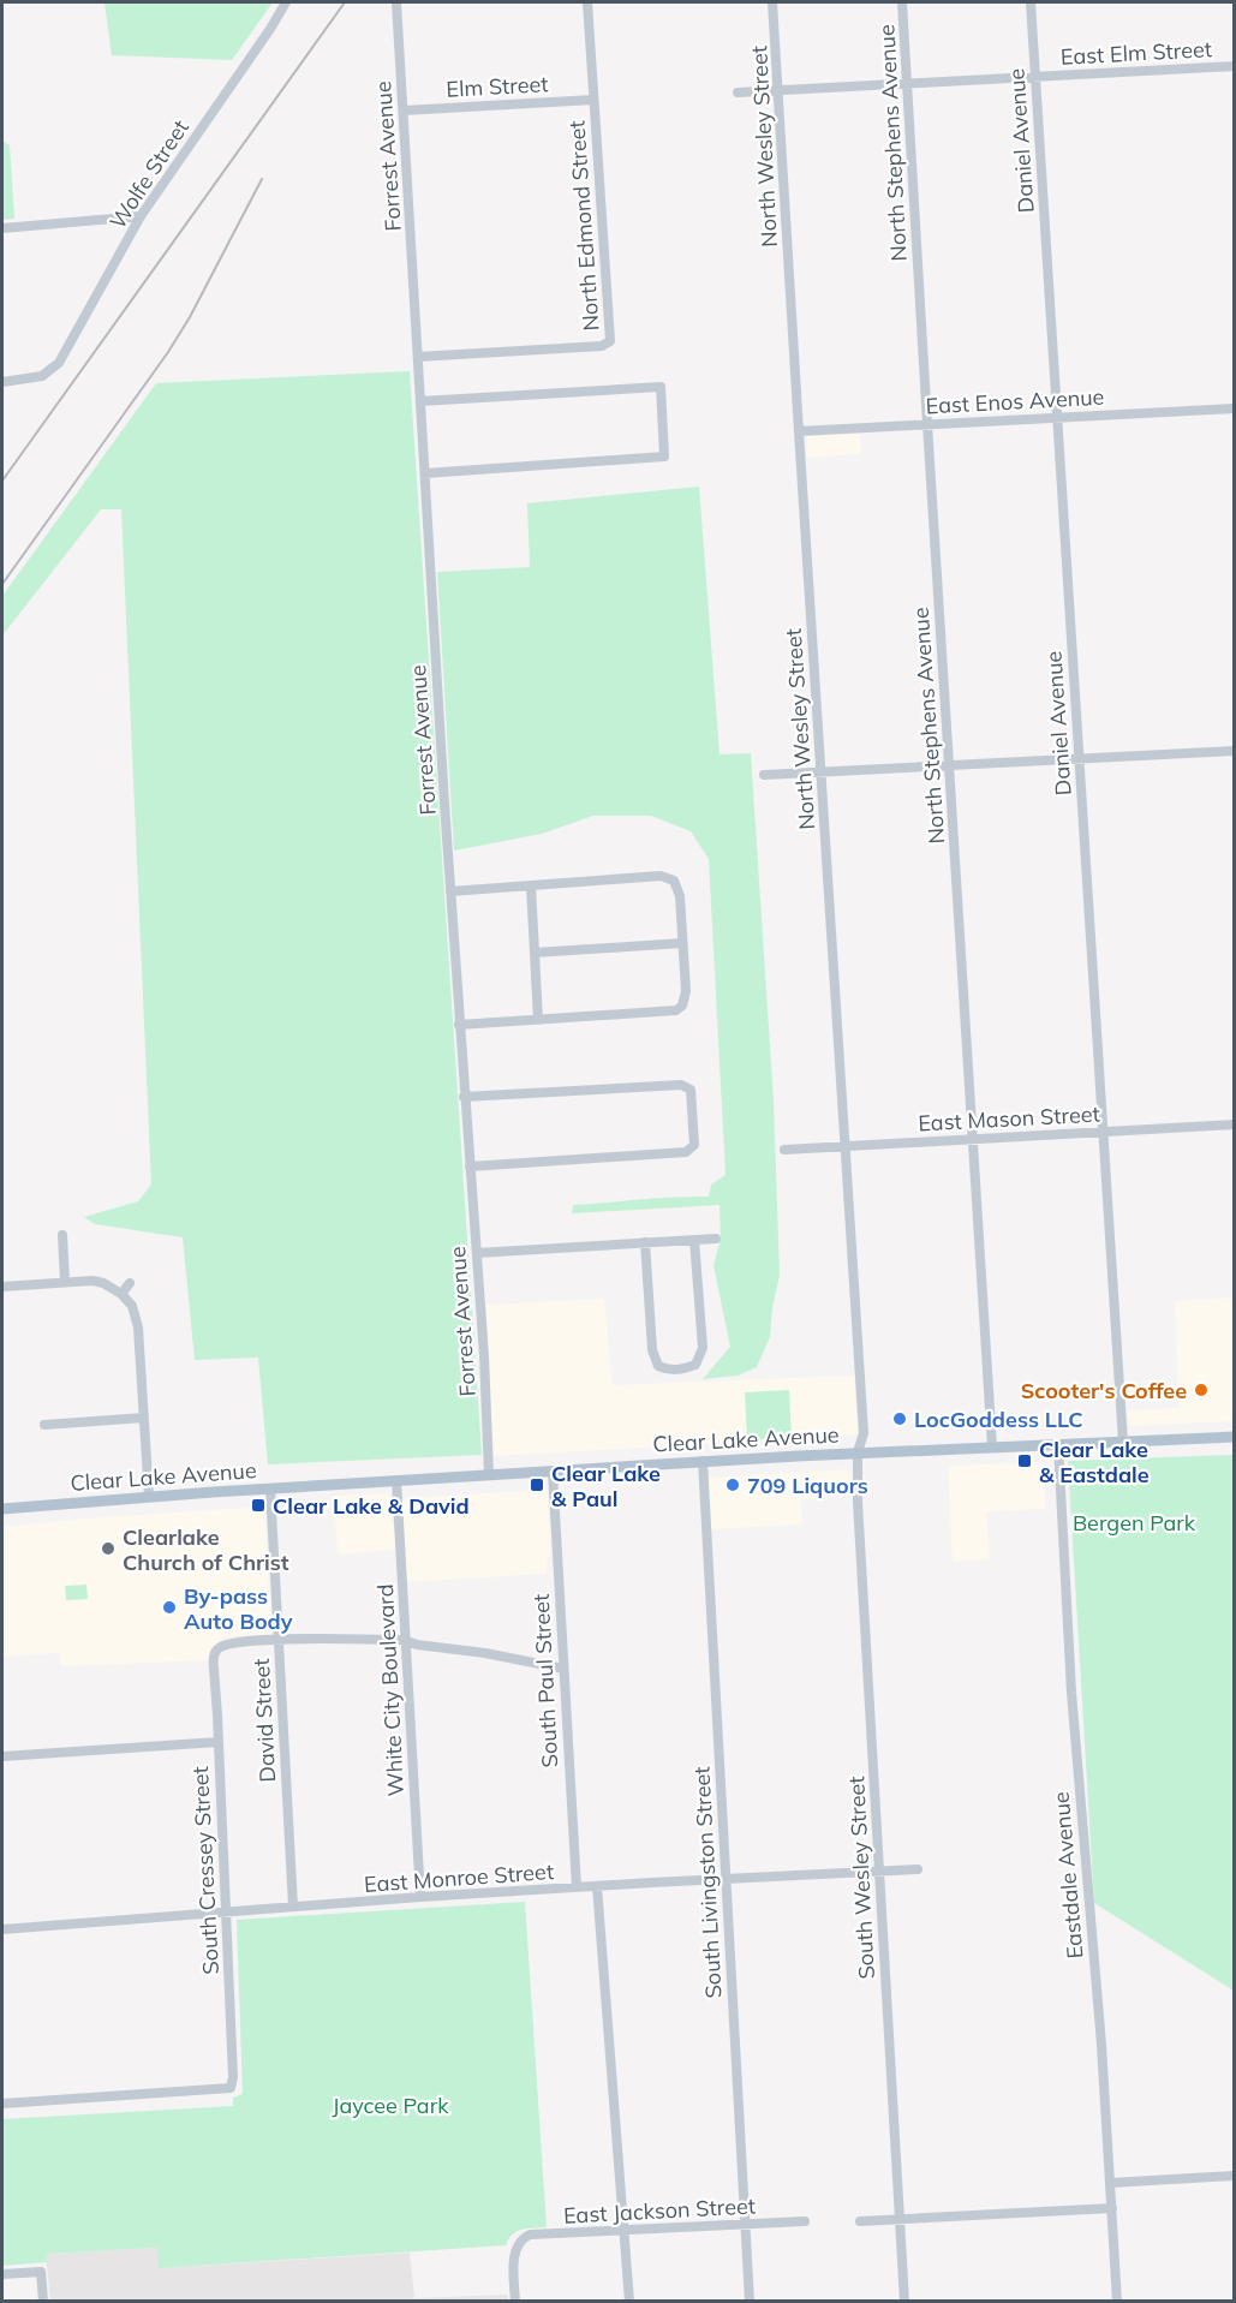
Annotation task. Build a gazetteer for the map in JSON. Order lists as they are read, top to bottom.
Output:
{
  "streets": {
    "main road": ["Clear Lake Avenue"],
    "street": [
      "East Elm Street",
      "Elm Street",
      "Daniel Avenue",
      "North Stephens Avenue",
      "North Wesley Street",
      "Forrest Avenue",
      "Wolfe Street",
      "North Edmond Street",
      "East Enos Avenue",
      "East Mason Street",
      "South Paul Street",
      "White City Boulevard",
      "David Street",
      "South Cressey Street",
      "Eastdale Avenue",
      "East Monroe Street",
      "South Wesley Street",
      "South Livingston Street",
      "East Jackson Street"
    ]
  },
  "crossings": [
    ["East Elm Street", "Daniel Avenue"],
    ["East Elm Street", "North Stephens Avenue"],
    ["East Elm Street", "North Wesley Street"],
    ["Elm Street", "Forrest Avenue"],
    ["Elm Street", "North Edmond Street"],
    ["Daniel Avenue", "East Enos Avenue"],
    ["Daniel Avenue", "East Mason Street"],
    ["Daniel Avenue", "Clear Lake Avenue"],
    ["North Stephens Avenue", "East Enos Avenue"],
    ["North Stephens Avenue", "East Mason Street"],
    ["North Stephens Avenue", "Clear Lake Avenue"],
    ["North Wesley Street", "East Enos Avenue"],
    ["North Wesley Street", "East Mason Street"],
    ["North Wesley Street", "Clear Lake Avenue"],
    ["North Wesley Street", "South Wesley Street"],
    ["Forrest Avenue", "North Edmond Street"],
    ["Forrest Avenue", "Clear Lake Avenue"],
    ["Clear Lake Avenue", "South Paul Street"],
    ["Clear Lake Avenue", "White City Boulevard"],
    ["Clear Lake Avenue", "David Street"],
    ["Clear Lake Avenue", "Eastdale Avenue"],
    ["Clear Lake Avenue", "South Wesley Street"],
    ["Clear Lake Avenue", "South Livingston Street"],
    ["South Paul Street", "East Monroe Street"],
    ["White City Boulevard", "East Monroe Street"],
    ["David Street", "South Cressey Street"],
    ["David Street", "East Monroe Street"],
    ["South Cressey Street", "East Monroe Street"],
    ["East Monroe Street", "South Wesley Street"],
    ["East Monroe Street", "South Livingston Street"],
    ["South Livingston Street", "East Jackson Street"]
  ],
  "parks": ["Bergen Park", "Jaycee Park"],
  "places": {
    "other": [
      "Scooter's Coffee",
      "LocGoddess LLC",
      "709 Liquors",
      "Clearlake Church of Christ",
      "By-pass Auto Body"
    ],
    "transit": ["Clear Lake & Eastdale", "Clear Lake & Paul", "Clear Lake & David"]
  }
}
